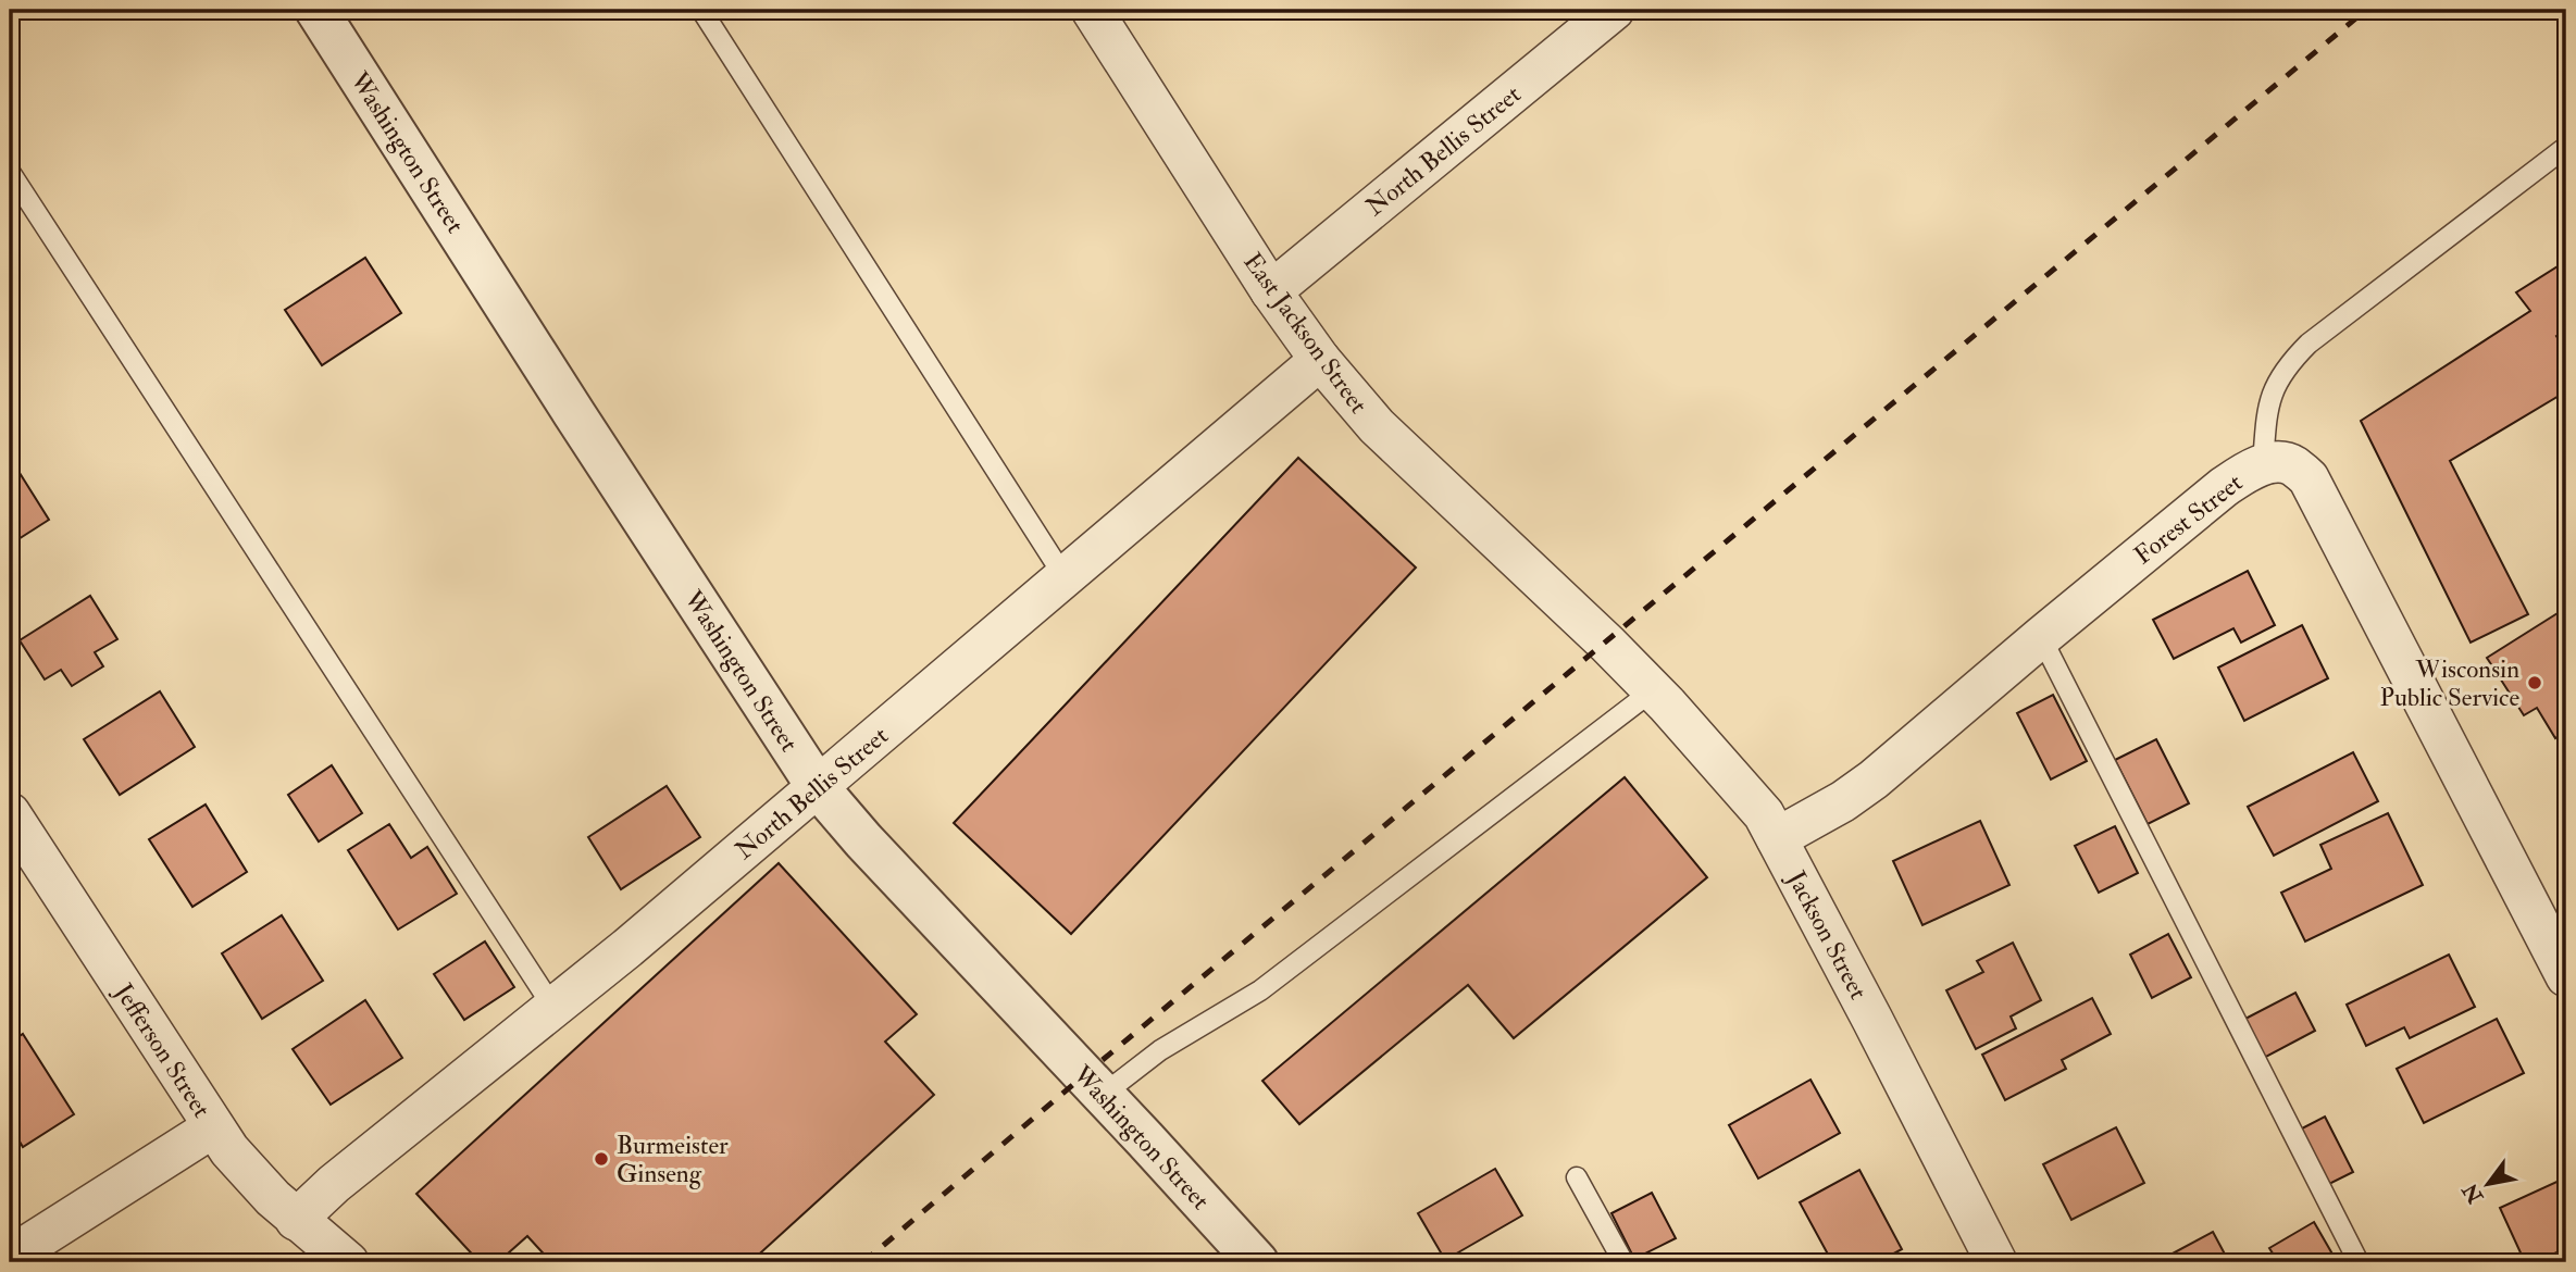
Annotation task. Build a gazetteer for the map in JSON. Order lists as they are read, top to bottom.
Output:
{
  "streets": {
    "street": [
      "North Bellis Street",
      "Washington Street",
      "East Jackson Street",
      "Forest Street",
      "Jackson Street",
      "Jefferson Street"
    ]
  },
  "crossings": [
    ["North Bellis Street", "Washington Street"],
    ["North Bellis Street", "East Jackson Street"],
    ["North Bellis Street", "Jefferson Street"],
    ["East Jackson Street", "Jackson Street"],
    ["Forest Street", "Jackson Street"]
  ],
  "places": ["Wisconsin Public Service", "Burmeister Ginseng"],
  "north": "bottom left"
}
